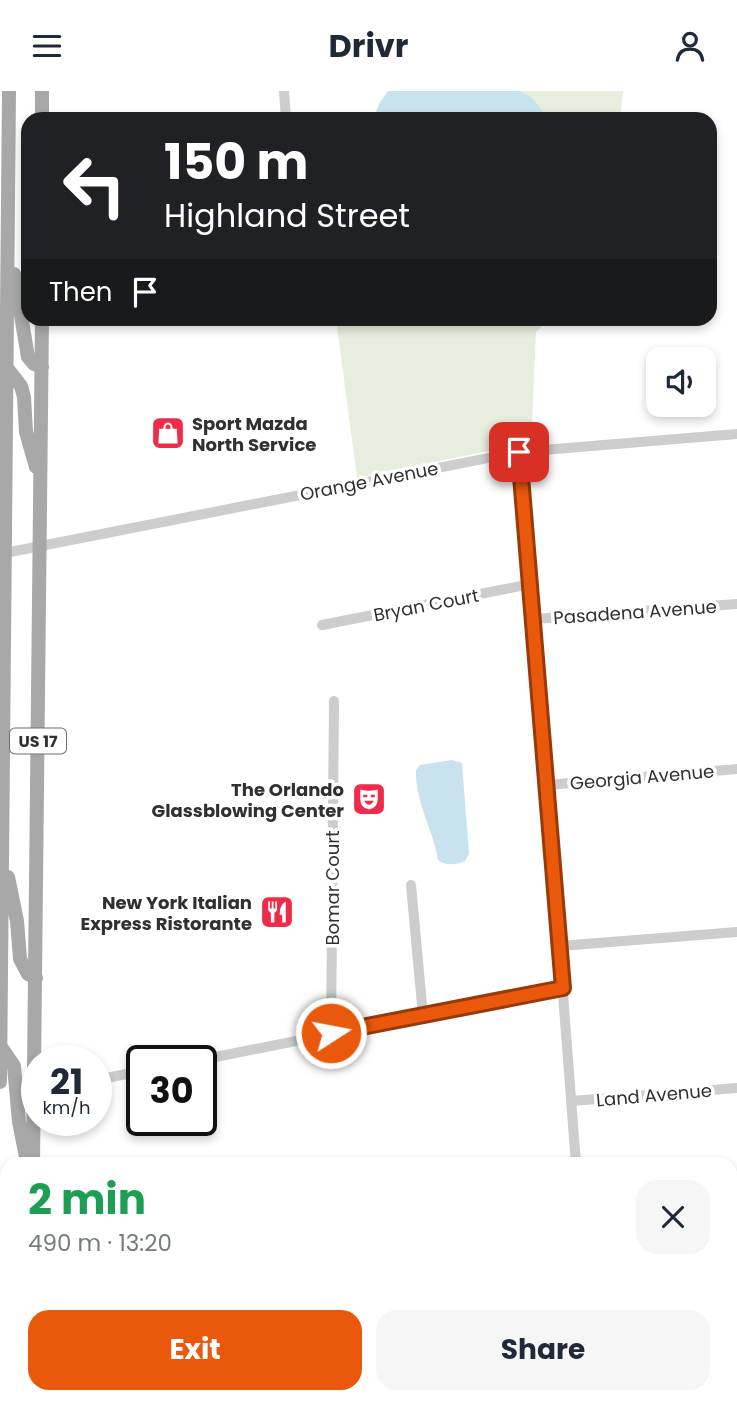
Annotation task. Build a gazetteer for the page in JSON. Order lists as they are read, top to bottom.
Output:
{
  "streets": {
    "main road": ["US 17"],
    "street": [
      "Orange Avenue",
      "Bryan Court",
      "Pasadena Avenue",
      "Georgia Avenue",
      "Bomar Court",
      "Land Avenue"
    ]
  },
  "crossings": [
    ["Orange Avenue", "US 17"]
  ],
  "places": {
    "shop": ["Sport Mazda North Service"],
    "theatre": ["The Orlando Glassblowing Center"],
    "restaurant": ["New York Italian Express Ristorante"]
  },
  "page": {
    "header": "Drivr",
    "turn": ["150 m", "Highland Street"],
    "then": "Then",
    "speed": "21 km/h",
    "limit": "30",
    "heading": ["2 min", "490 m · 13:20"],
    "buttons": ["Exit", "Share"]
  }
}
